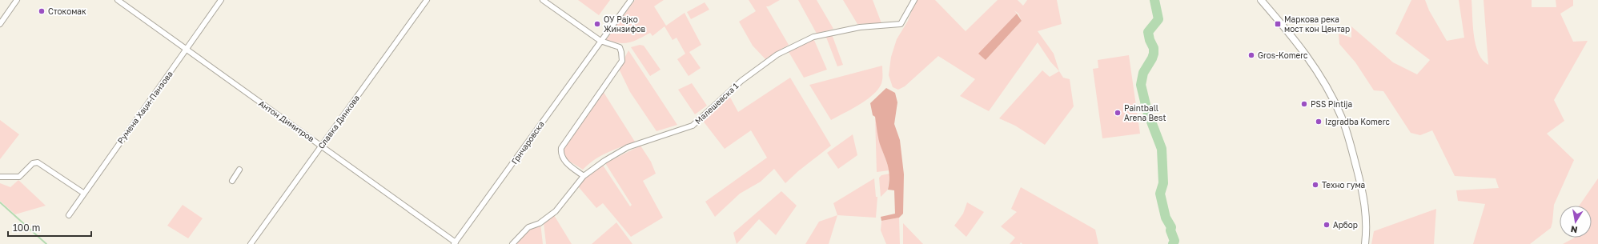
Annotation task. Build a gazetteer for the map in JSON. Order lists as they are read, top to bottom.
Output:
{
  "streets": {
    "street": [
      "Малешевска 1",
      "Румена Хаџи-Панзова",
      "Антон Димитров",
      "Славка Динкова",
      "Грнчаровска"
    ]
  },
  "crossings": [
    ["Румена Хаџи-Панзова", "Антон Димитров"],
    ["Антон Димитров", "Славка Динкова"],
    ["Антон Димитров", "Грнчаровска"]
  ],
  "places": {
    "other": [
      "Стокомак",
      "ОУ Рајко Жинзифов",
      "Gros-Komerc",
      "PSS Pintija",
      "Paintball Arena Best",
      "Izgradba Komerc",
      "Техно гума",
      "Арбор"
    ],
    "transit": ["Маркова река мост кон Центар"]
  },
  "scale_bar": "100 m",
  "north": "bottom"
}
